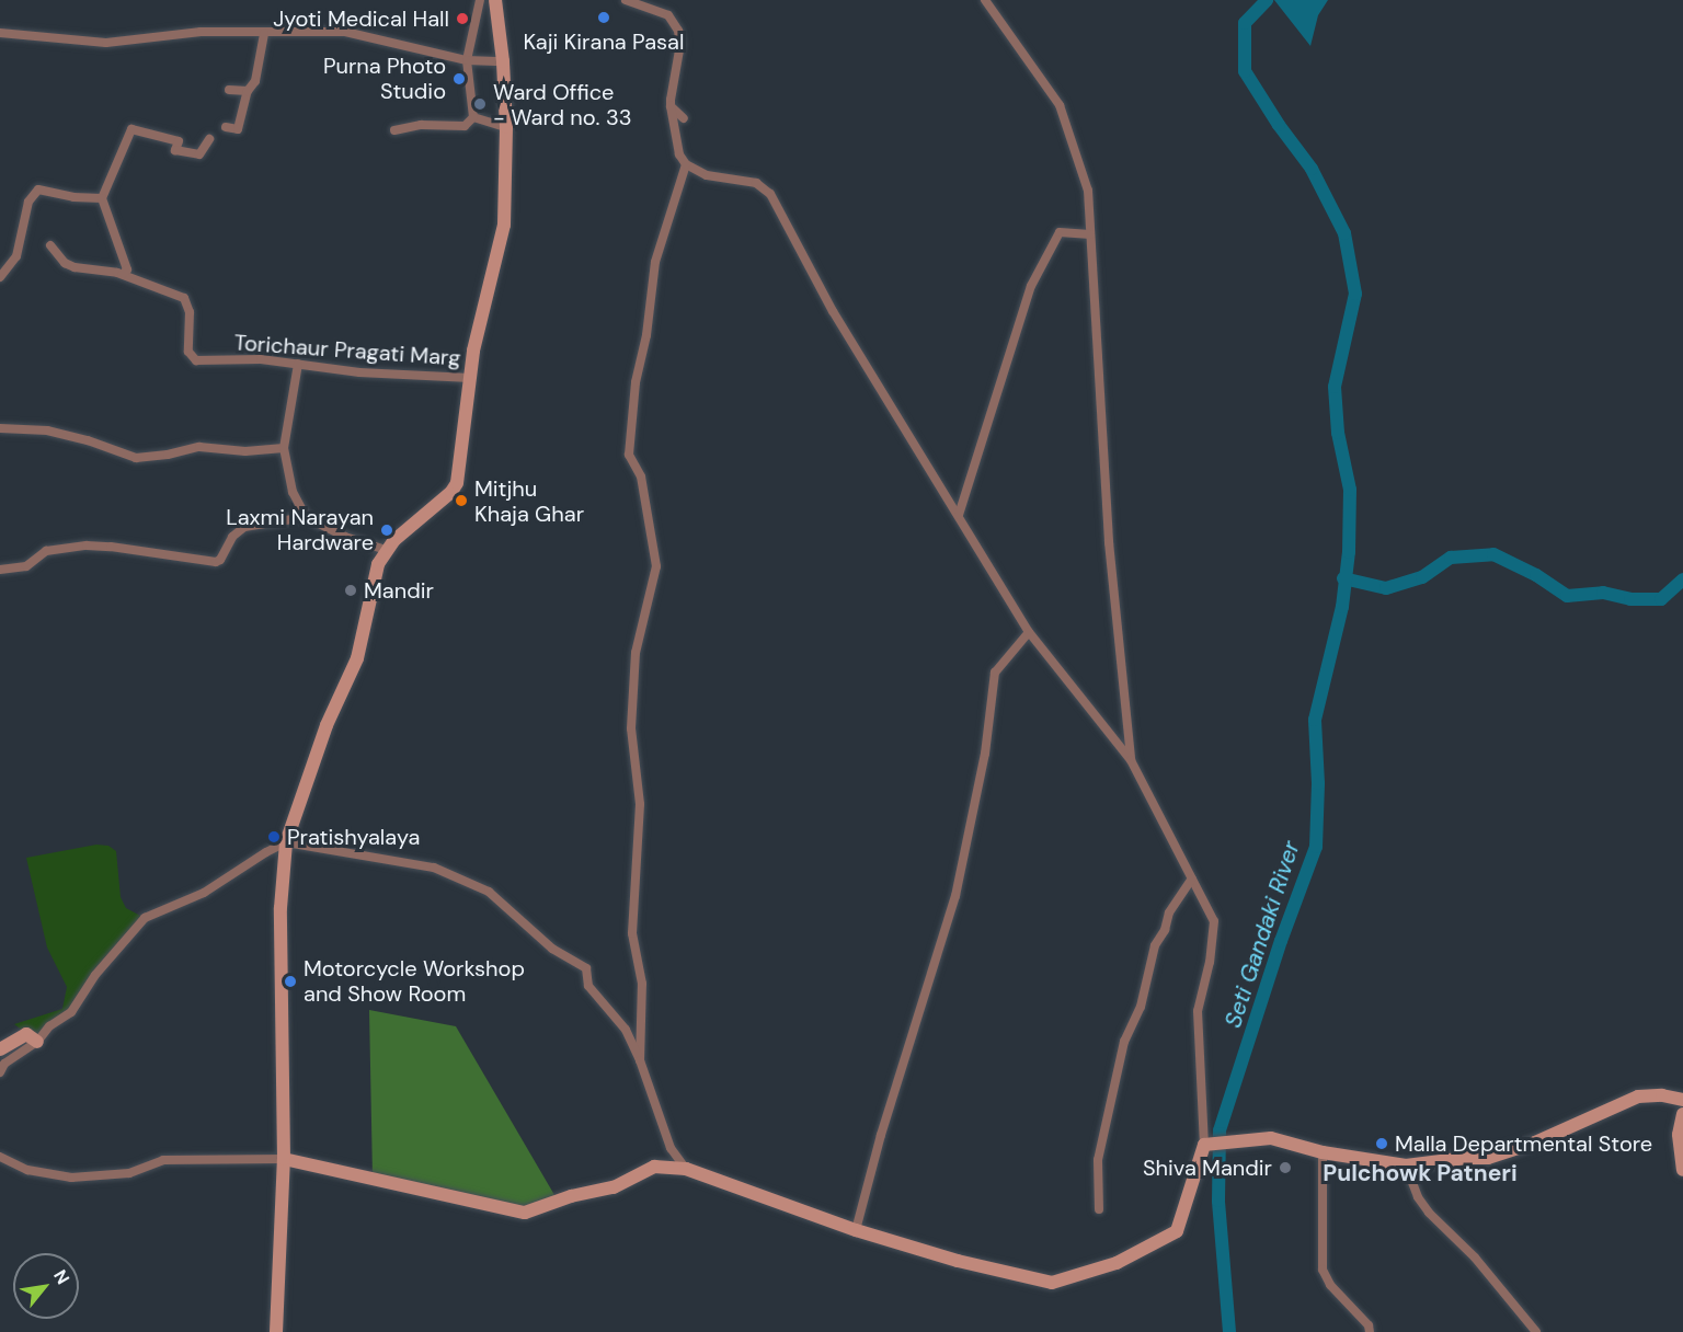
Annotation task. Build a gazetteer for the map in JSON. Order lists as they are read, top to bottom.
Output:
{
  "streets": {
    "street": ["Torichaur Pragati Marg"]
  },
  "districts": ["Pulchowk Patneri"],
  "water": ["Seti Gandaki River"],
  "places": [
    "Kaji Kirana Pasal",
    "Jyoti Medical Hall",
    "Purna Photo Studio",
    "Ward Office - Ward no. 33",
    "Mitjhu Khaja Ghar",
    "Laxmi Narayan Hardware",
    "Mandir",
    "Pratishyalaya",
    "Motorcycle Workshop and Show Room",
    "Malla Departmental Store",
    "Shiva Mandir"
  ],
  "north": "top right"
}
